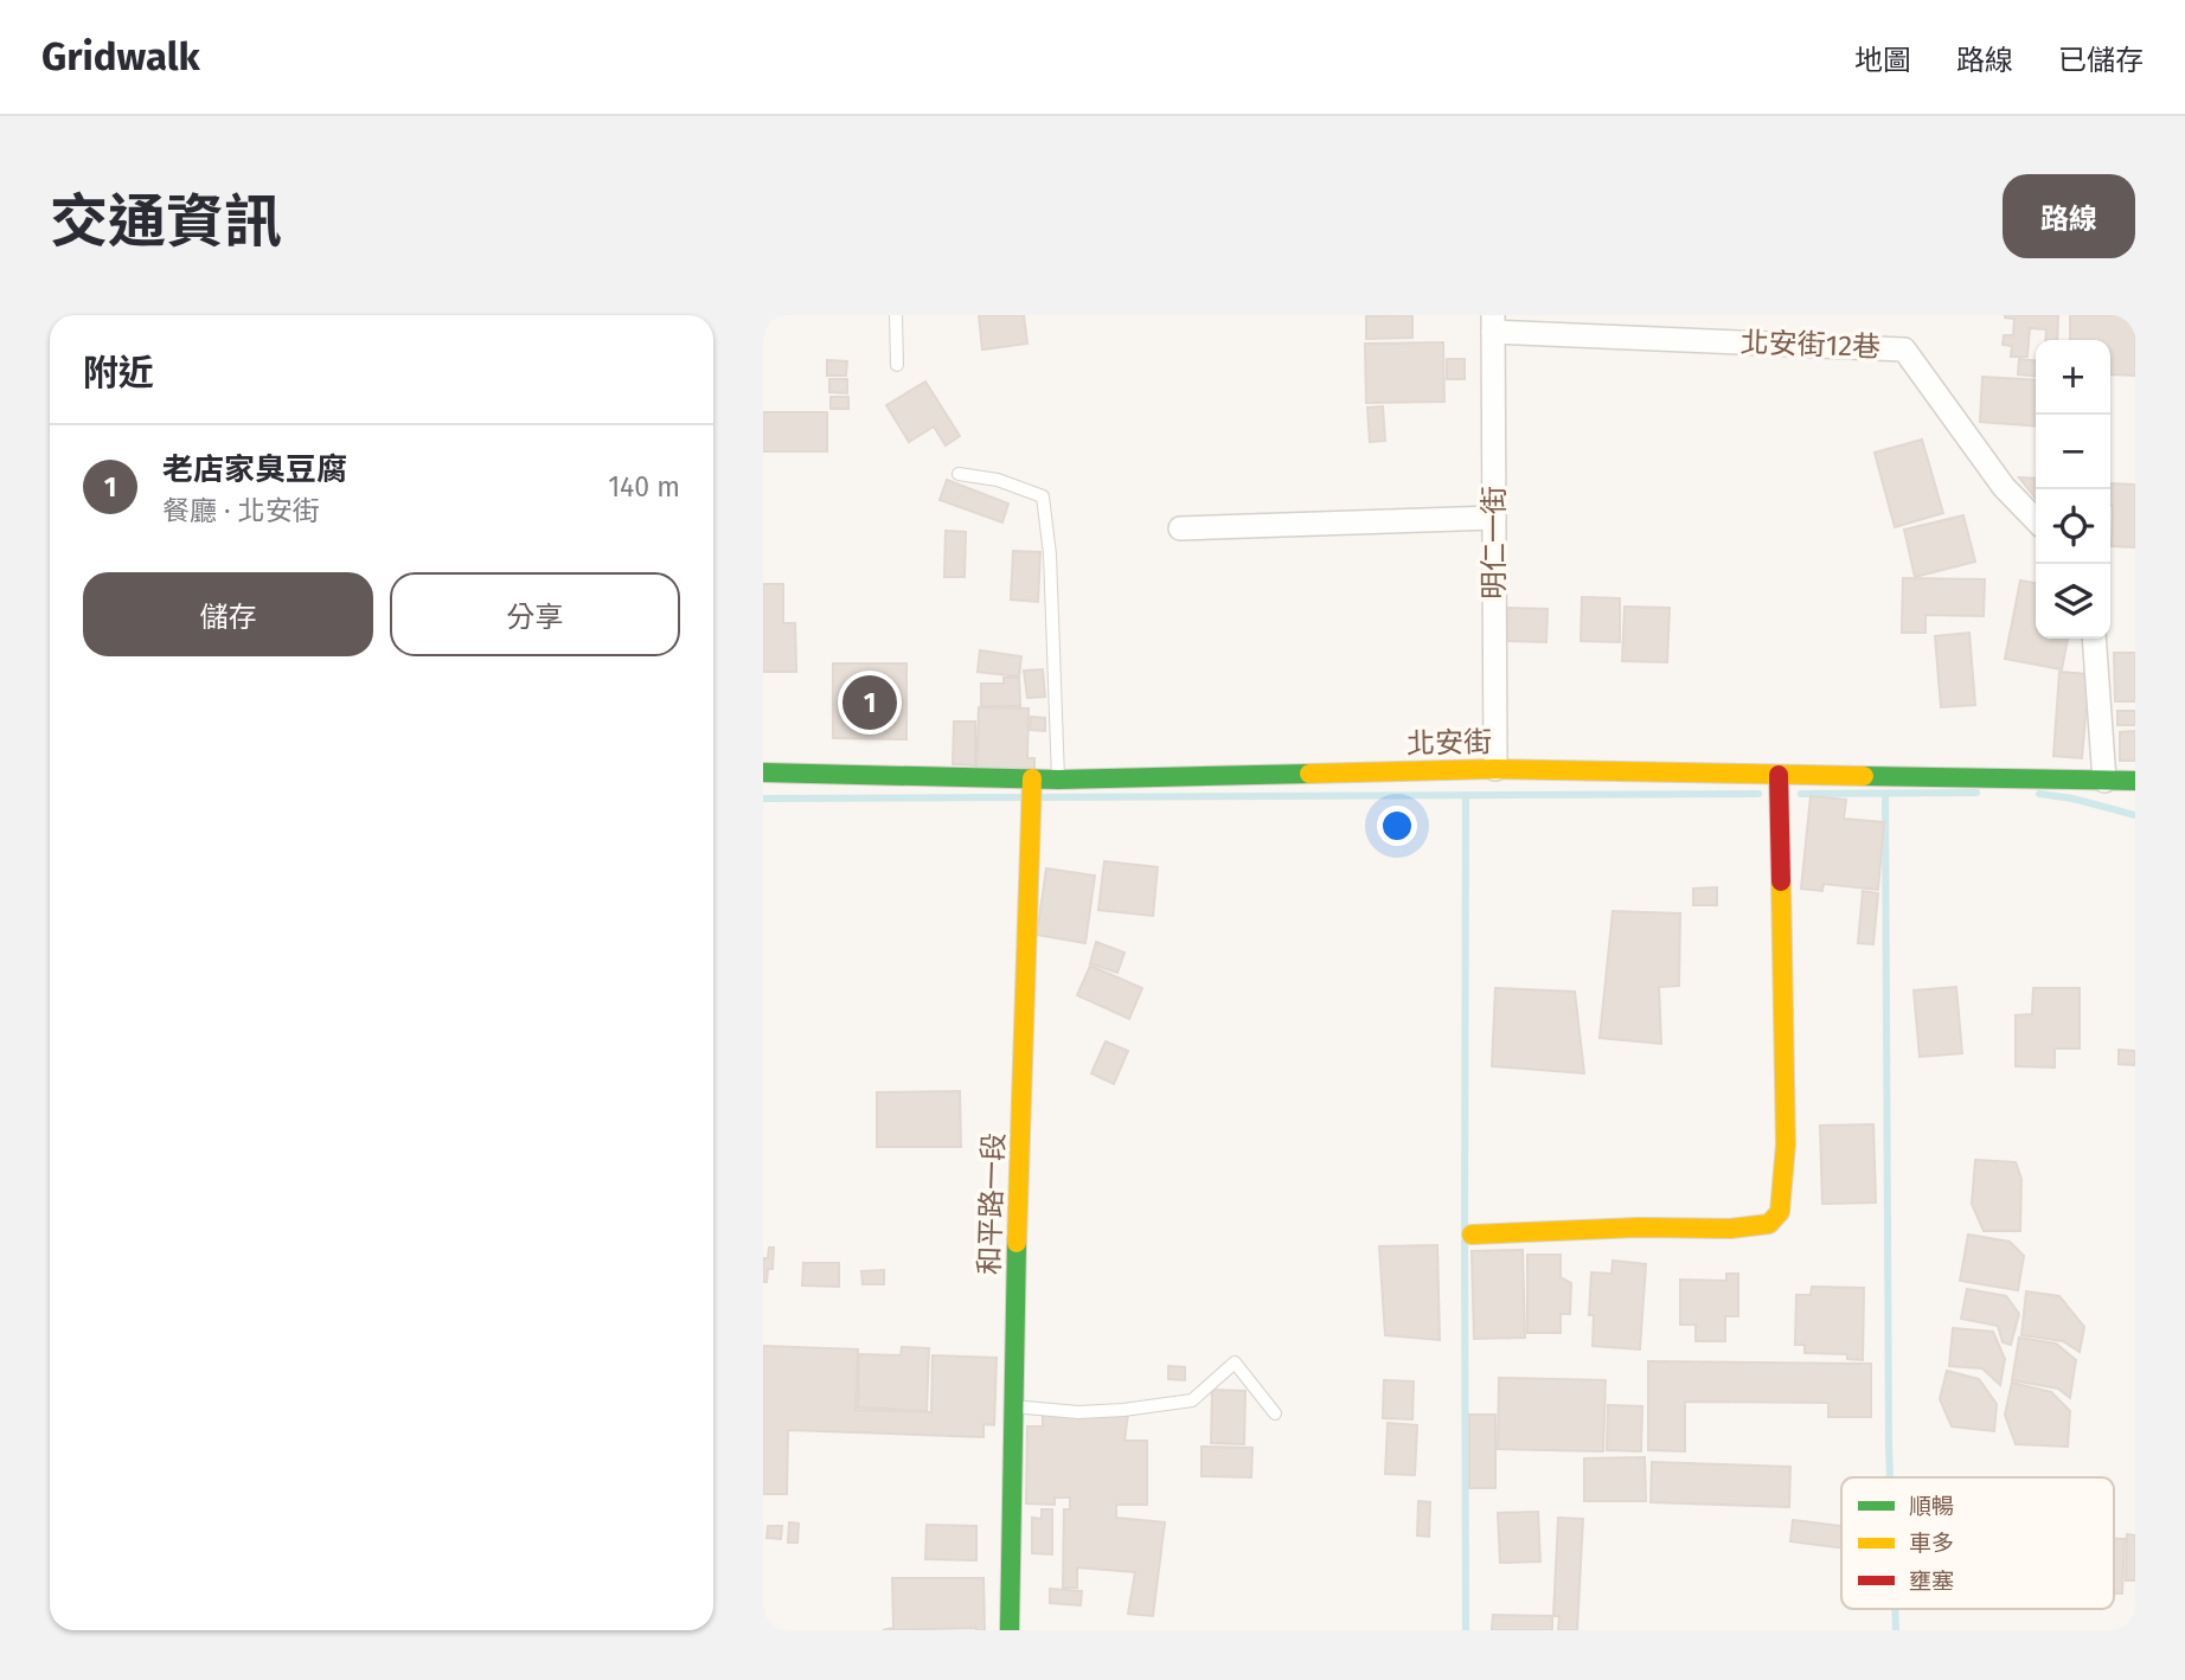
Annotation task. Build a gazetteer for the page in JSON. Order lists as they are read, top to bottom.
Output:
{
  "streets": {
    "street": [
      "北安街12巷",
      "明仁一街",
      "北安街",
      "和平路一段"
    ]
  },
  "crossings": [
    ["北安街12巷", "明仁一街"],
    ["明仁一街", "北安街"],
    ["北安街", "和平路一段"]
  ],
  "legend": ["順暢", "車多", "壅塞"],
  "page": {
    "header": "Gridwalk",
    "nav": ["地圖", "路線", "已儲存"],
    "title": "交通資訊",
    "buttons": [
      "路線",
      ["儲存", "分享"]
    ],
    "heading": "附近",
    "map_buttons": ["+", "−"],
    "list": [
      {
        "mark": "1",
        "name": "老店家臭豆腐",
        "note": "餐廳 · 北安街",
        "value": "140 m"
      }
    ],
    "pins": "1"
  }
}
